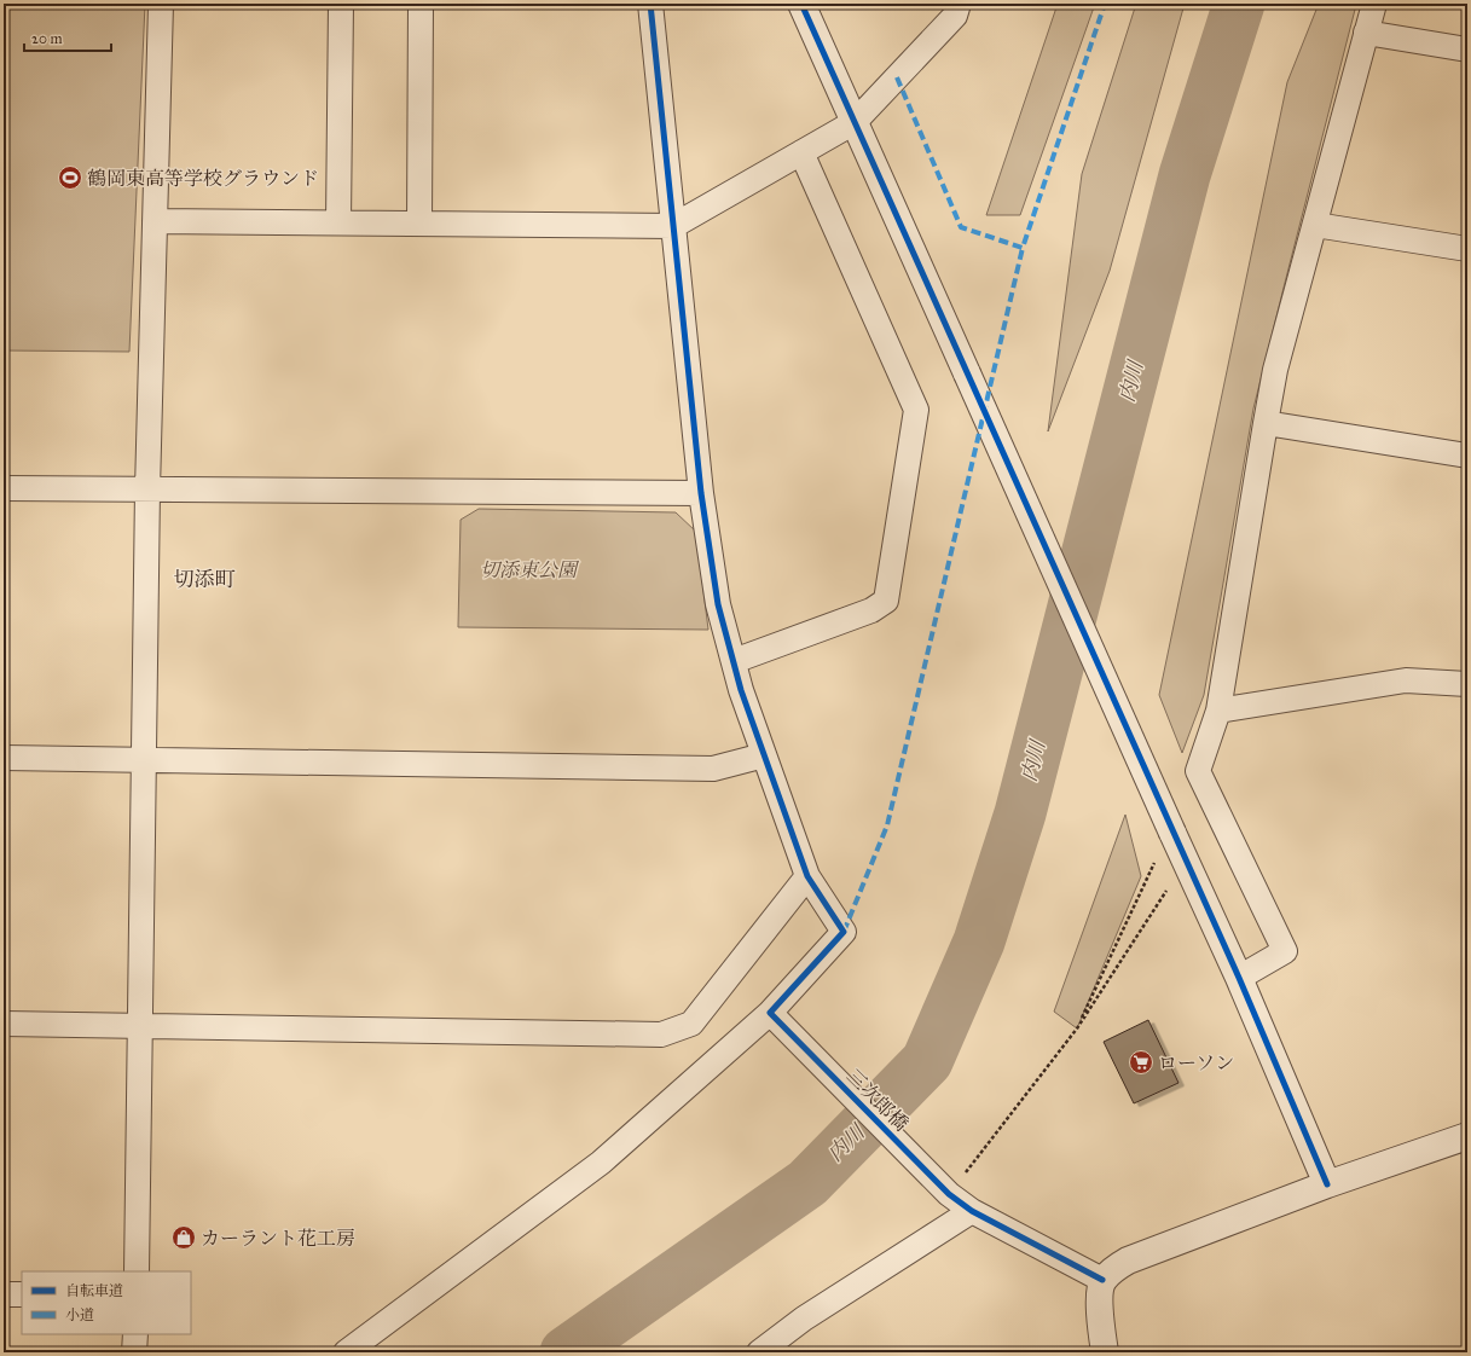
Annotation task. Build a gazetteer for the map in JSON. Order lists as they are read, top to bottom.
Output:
{
  "streets": {
    "street": ["三次郎橋"]
  },
  "districts": ["切添町"],
  "water": ["内川"],
  "parks": ["切添東公園"],
  "places": {
    "sports": ["鶴岡東高等学校グラウンド"],
    "supermarket": ["ローソン"],
    "shop": ["カーラント花工房"]
  },
  "legend": ["自転車道", "小道"],
  "scale_bar": "20 m"
}
